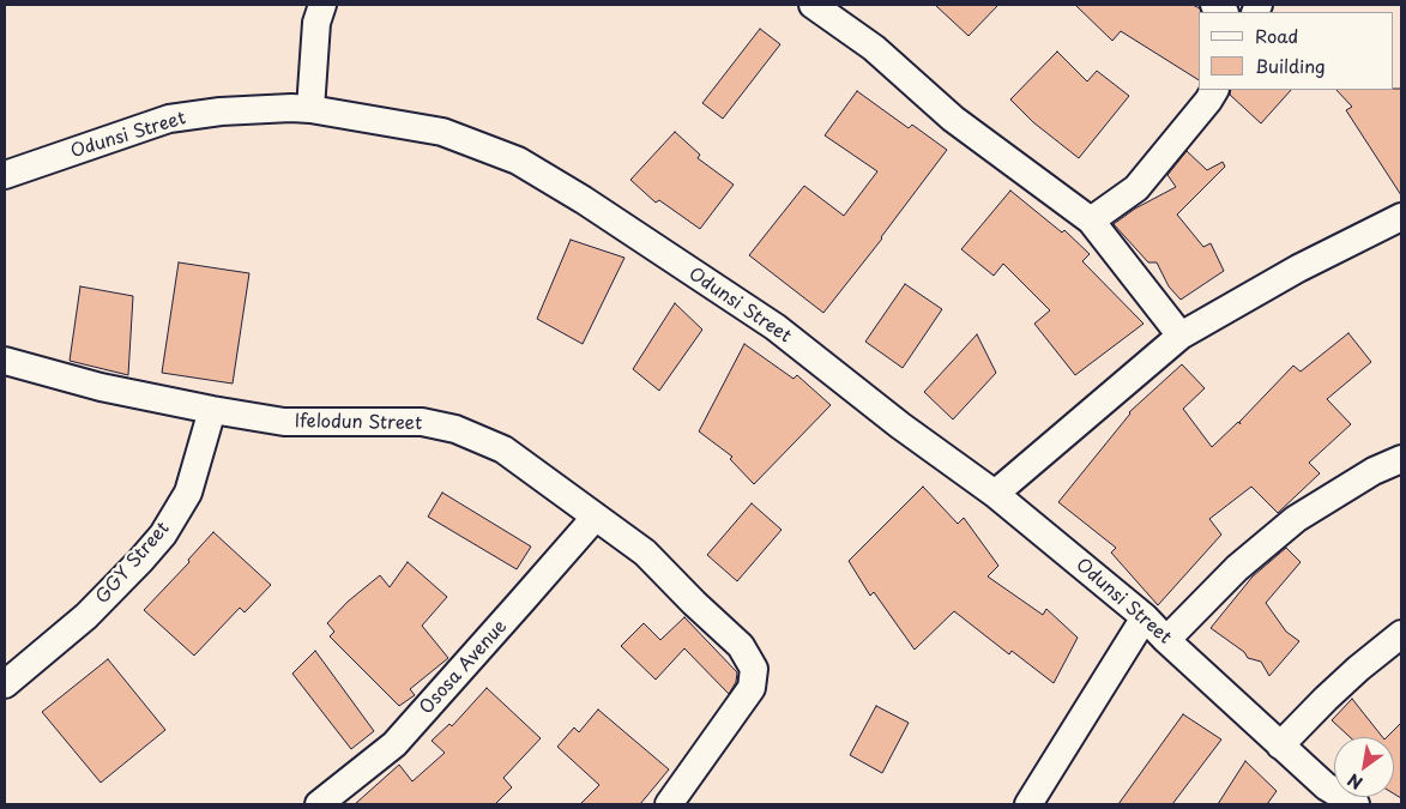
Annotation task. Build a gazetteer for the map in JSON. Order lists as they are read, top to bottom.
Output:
{
  "streets": {
    "street": [
      "Odunsi Street",
      "Ifelodun Street",
      "GGY Street",
      "Ososa Avenue"
    ]
  },
  "crossings": [
    ["Ifelodun Street", "GGY Street"],
    ["Ifelodun Street", "Ososa Avenue"]
  ],
  "legend": ["Road", "Building"],
  "north": "bottom left"
}
